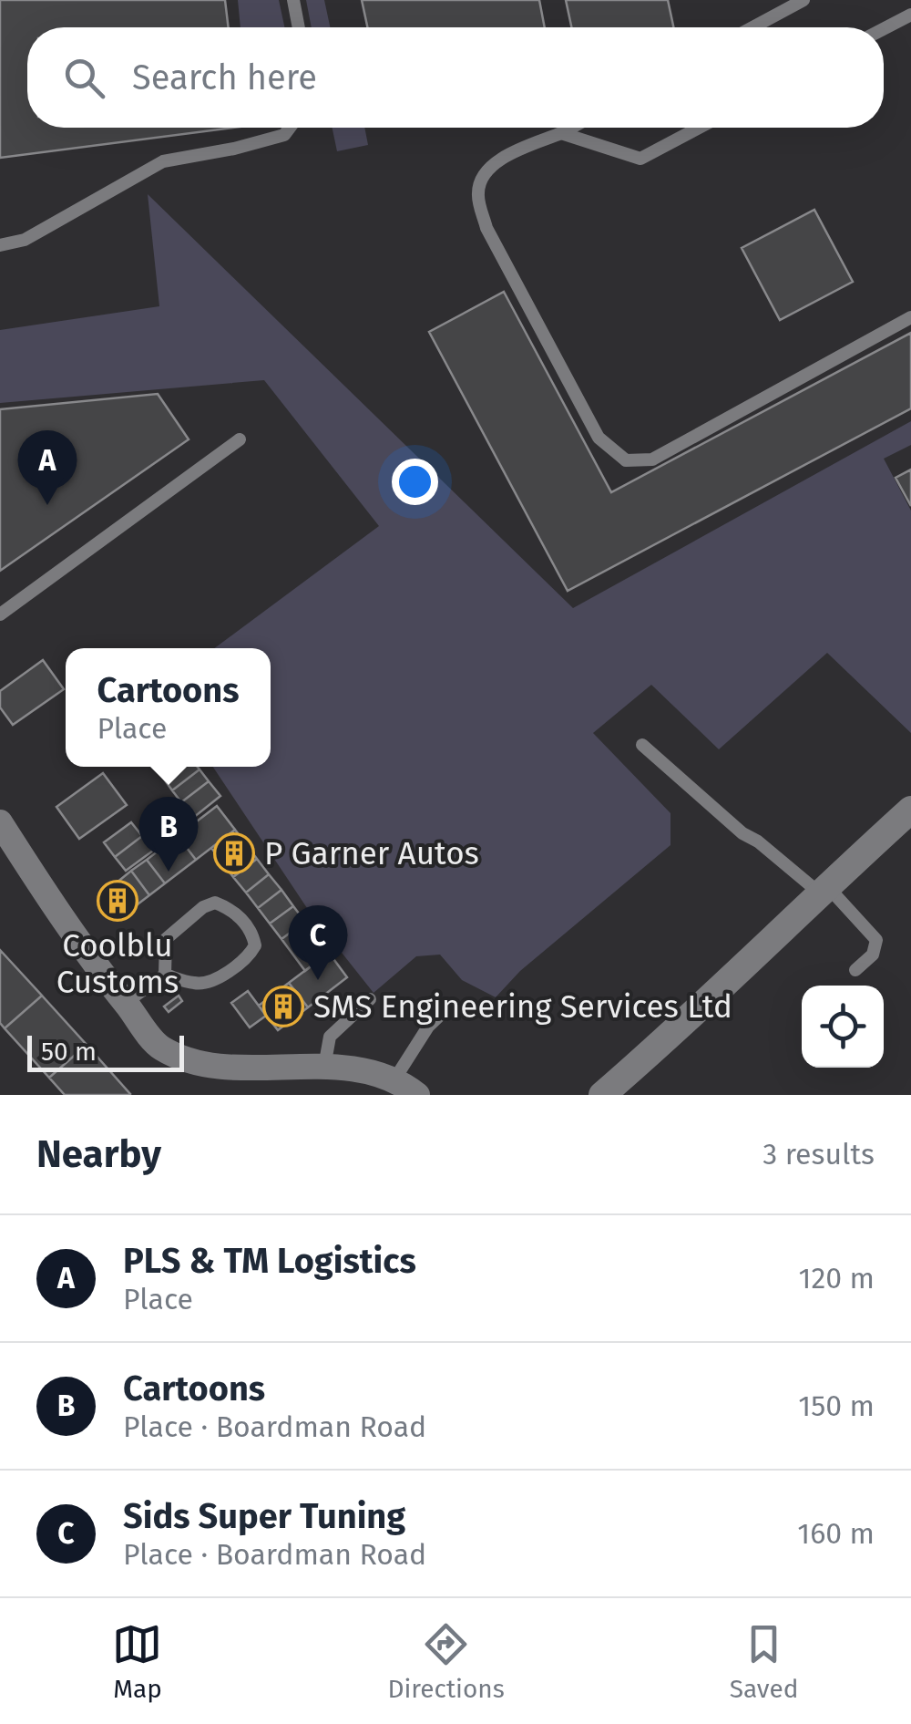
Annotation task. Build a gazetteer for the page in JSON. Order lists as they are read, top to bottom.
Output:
{
  "places": {
    "building": ["P Garner Autos", "Coolblu Customs", "SMS Engineering Services Ltd"]
  },
  "scale_bar": "50 m",
  "page": {
    "search": "Search here",
    "pins": ["A", "B", "C"],
    "popup": ["Cartoons", "Place"],
    "scale": "50 m",
    "heading": ["Nearby", "3 results"],
    "list": [
      {
        "mark": "A",
        "name": "PLS & TM Logistics",
        "note": "Place",
        "value": "120 m"
      },
      {
        "mark": "B",
        "name": "Cartoons",
        "note": "Place · Boardman Road",
        "value": "150 m"
      },
      {
        "mark": "C",
        "name": "Sids Super Tuning",
        "note": "Place · Boardman Road",
        "value": "160 m"
      }
    ],
    "nav": ["Map", "Directions", "Saved"]
  }
}
